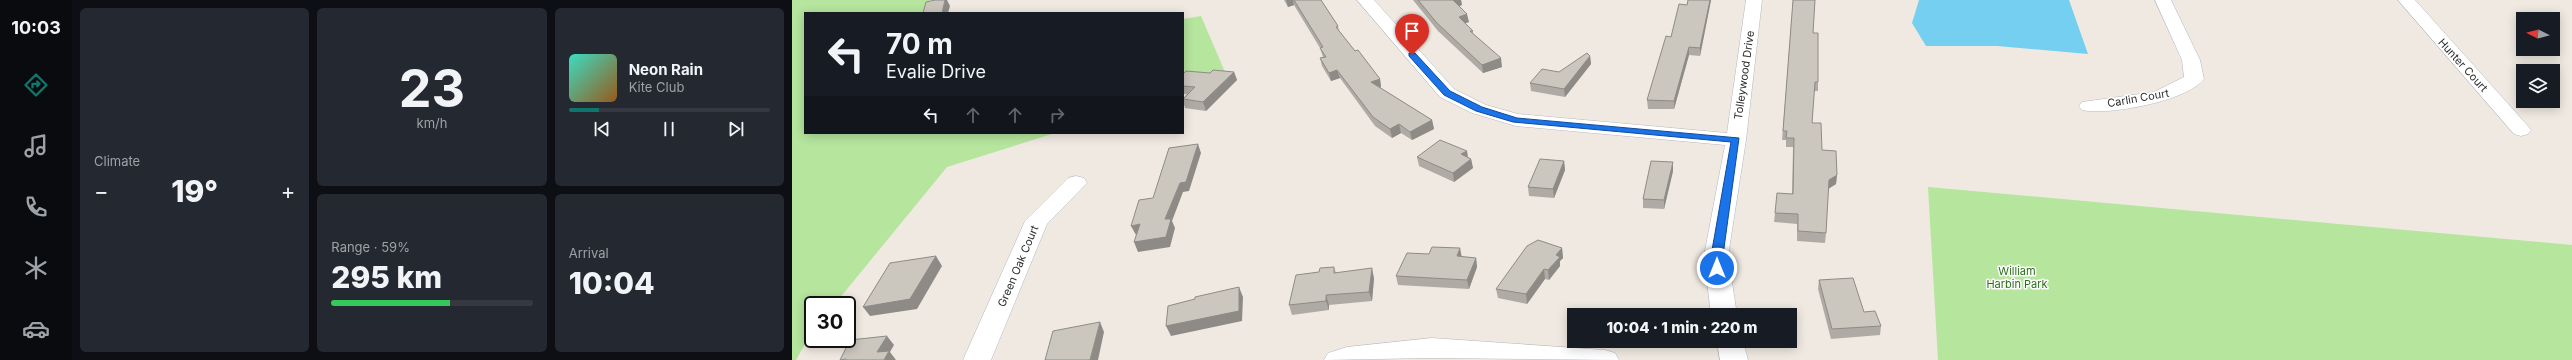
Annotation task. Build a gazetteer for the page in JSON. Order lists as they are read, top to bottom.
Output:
{
  "streets": {
    "street": [
      "Hunter Court",
      "Tolleywood Drive",
      "Carlin Court",
      "Green Oak Court"
    ]
  },
  "parks": ["William Harbin Park"],
  "north": "left",
  "page": {
    "tabs": "10:03",
    "tile": [
      "Climate",
      ["23", "km/h"],
      ["Range · 59%", "295 km"],
      ["Arrival", "10:04"]
    ],
    "turn": ["70 m", "Evalie Drive"],
    "song": ["Neon Rain", "Kite Club"],
    "heat": ["−", "19°", "+"],
    "limit": "30",
    "trip": "10:04 · 1 min · 220 m"
  }
}
